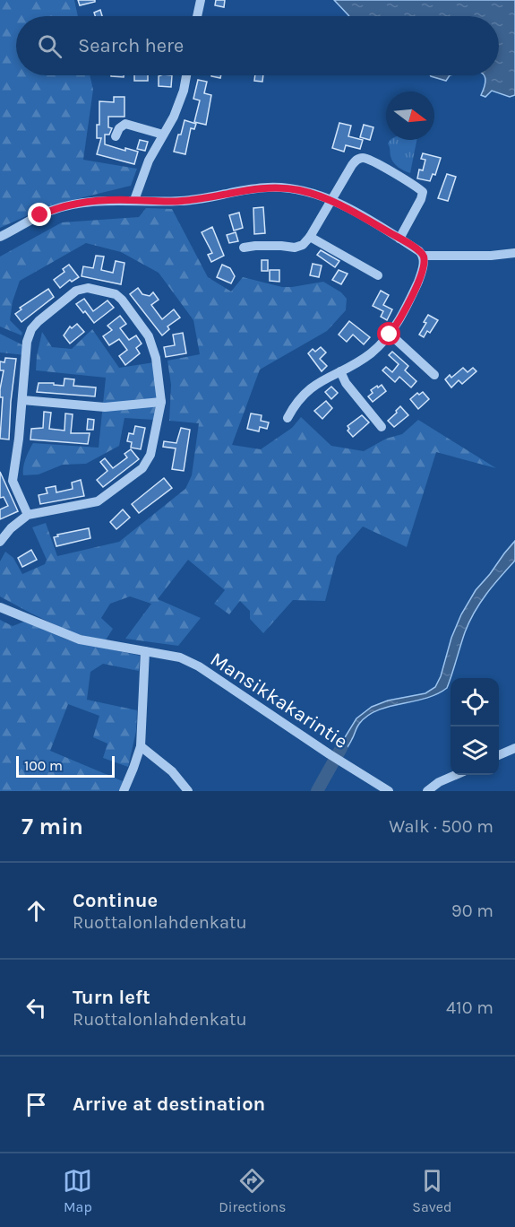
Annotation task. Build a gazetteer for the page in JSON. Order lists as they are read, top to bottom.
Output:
{
  "streets": {
    "street": ["Mansikkakarintie"]
  },
  "scale_bar": "100 m",
  "north": "right",
  "page": {
    "search": "Search here",
    "scale": "100 m",
    "heading": ["7 min", "Walk · 500 m"],
    "list": [
      ["Continue", "Ruottalonlahdenkatu", "90 m"],
      ["Turn left", "Ruottalonlahdenkatu", "410 m"],
      "Arrive at destination"
    ],
    "nav": ["Map", "Directions", "Saved"]
  }
}
